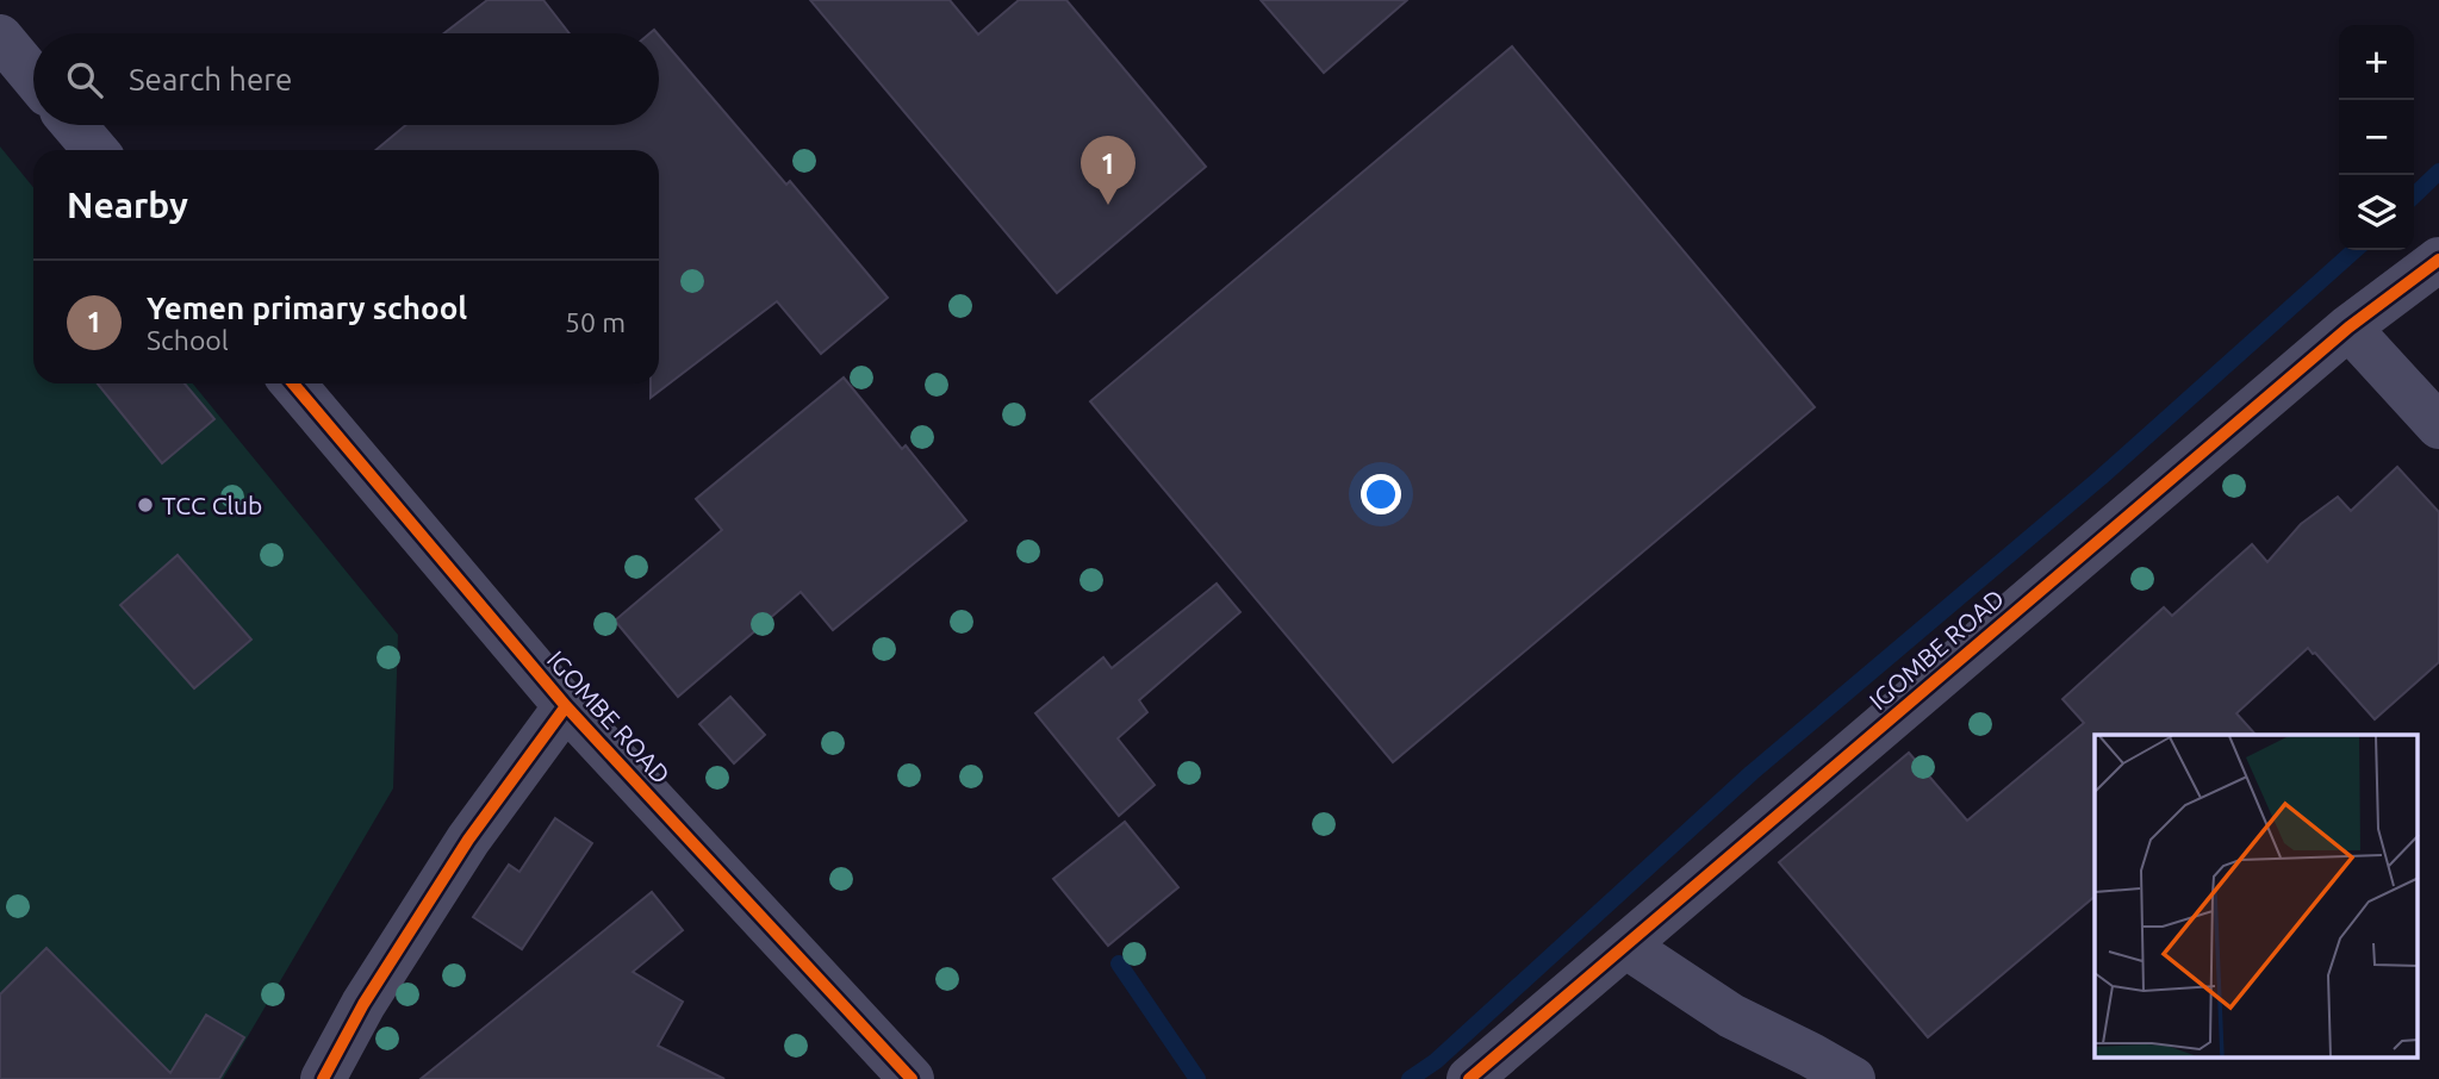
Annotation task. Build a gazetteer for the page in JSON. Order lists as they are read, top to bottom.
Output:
{
  "streets": {
    "street": ["IGOMBE ROAD"]
  },
  "places": ["TCC Club"],
  "page": {
    "map_buttons": ["+", "−"],
    "search": "Search here",
    "pins": "1",
    "heading": "Nearby",
    "list": [
      {
        "mark": "1",
        "name": "Yemen primary school",
        "note": "School",
        "value": "50 m"
      }
    ]
  }
}
